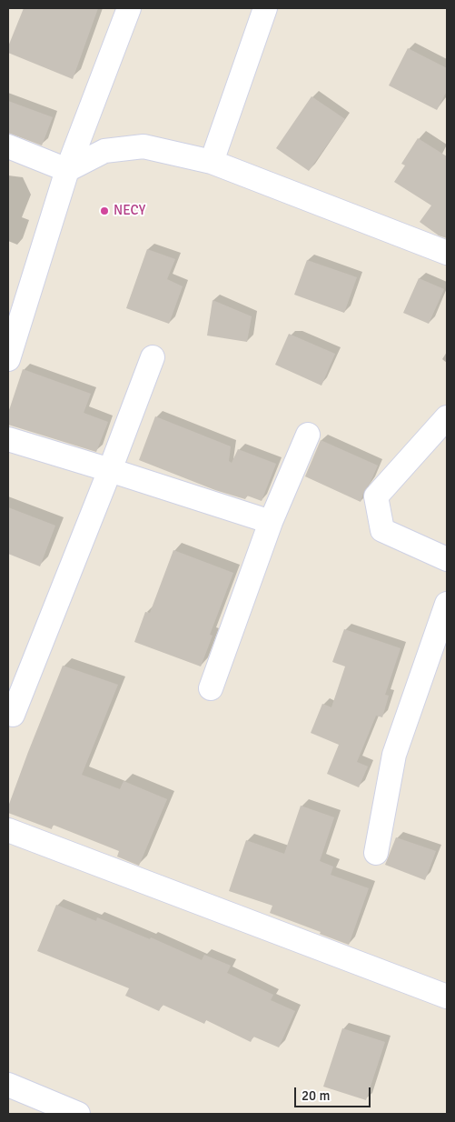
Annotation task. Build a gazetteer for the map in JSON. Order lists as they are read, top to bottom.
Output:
{
  "places": ["NECY"],
  "scale_bar": "20 m"
}
